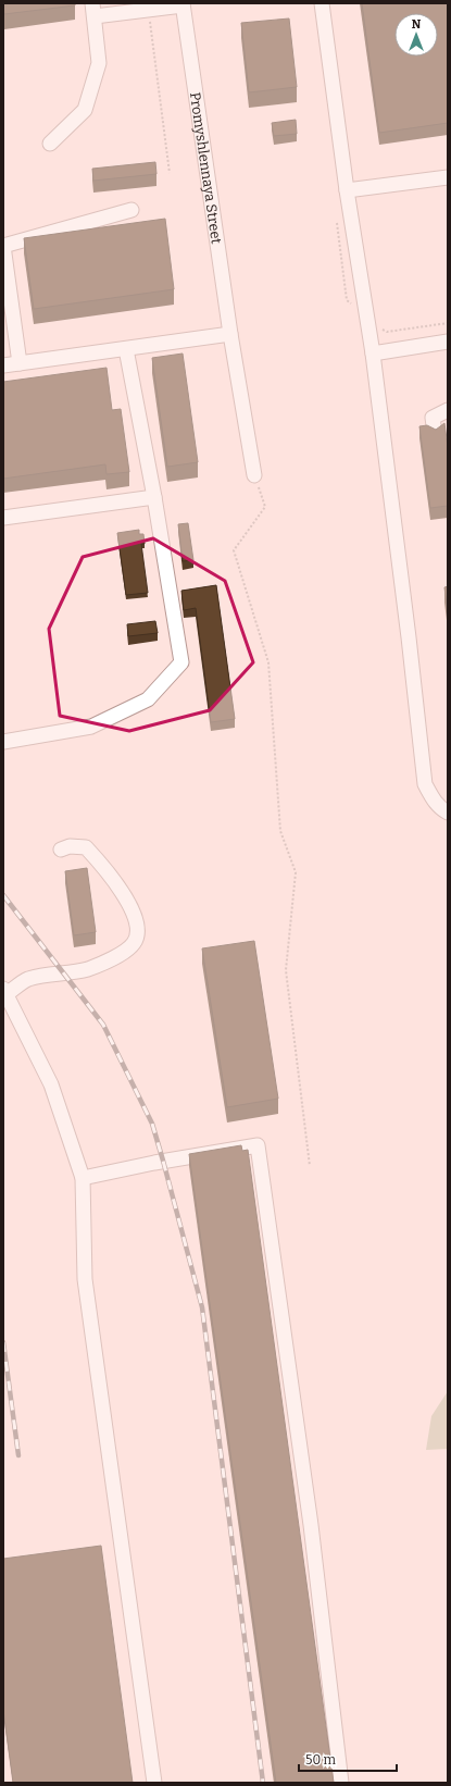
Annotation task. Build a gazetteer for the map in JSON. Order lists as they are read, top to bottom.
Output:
{
  "streets": {
    "street": ["Promyshlennaya Street"]
  },
  "scale_bar": "50 m",
  "north": "top"
}
